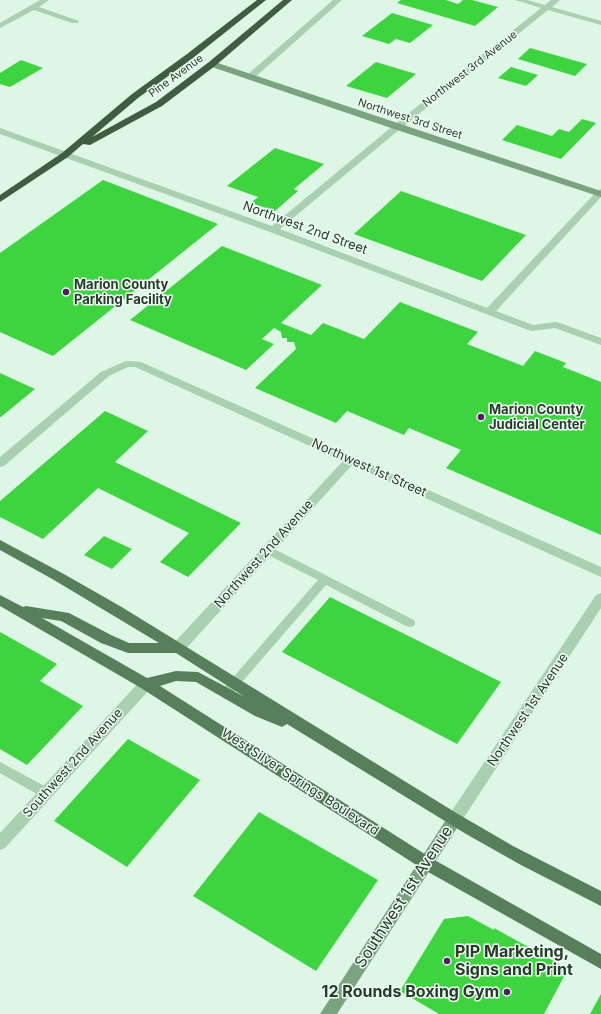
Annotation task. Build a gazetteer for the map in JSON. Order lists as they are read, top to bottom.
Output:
{
  "streets": {
    "highway": ["Pine Avenue"],
    "main road": ["West Silver Springs Boulevard"],
    "street": [
      "Northwest 3rd Avenue",
      "Northwest 3rd Street",
      "Northwest 2nd Street",
      "Northwest 1st Street",
      "Northwest 2nd Avenue",
      "Northwest 1st Avenue",
      "Southwest 2nd Avenue",
      "Southwest 1st Avenue"
    ]
  },
  "crossings": [
    ["Northwest 3rd Avenue", "Northwest 3rd Street"],
    ["Northwest 3rd Avenue", "Northwest 2nd Street"],
    ["Pine Avenue", "Northwest 3rd Street"],
    ["Pine Avenue", "Northwest 2nd Street"],
    ["Northwest 1st Street", "Northwest 2nd Avenue"],
    ["Northwest 1st Avenue", "Southwest 1st Avenue"],
    ["Southwest 2nd Avenue", "West Silver Springs Boulevard"],
    ["West Silver Springs Boulevard", "Southwest 1st Avenue"]
  ],
  "places": [
    "Marion County Parking Facility",
    "Marion County Judicial Center",
    "PIP Marketing, Signs and Print",
    "12 Rounds Boxing Gym"
  ]
}
